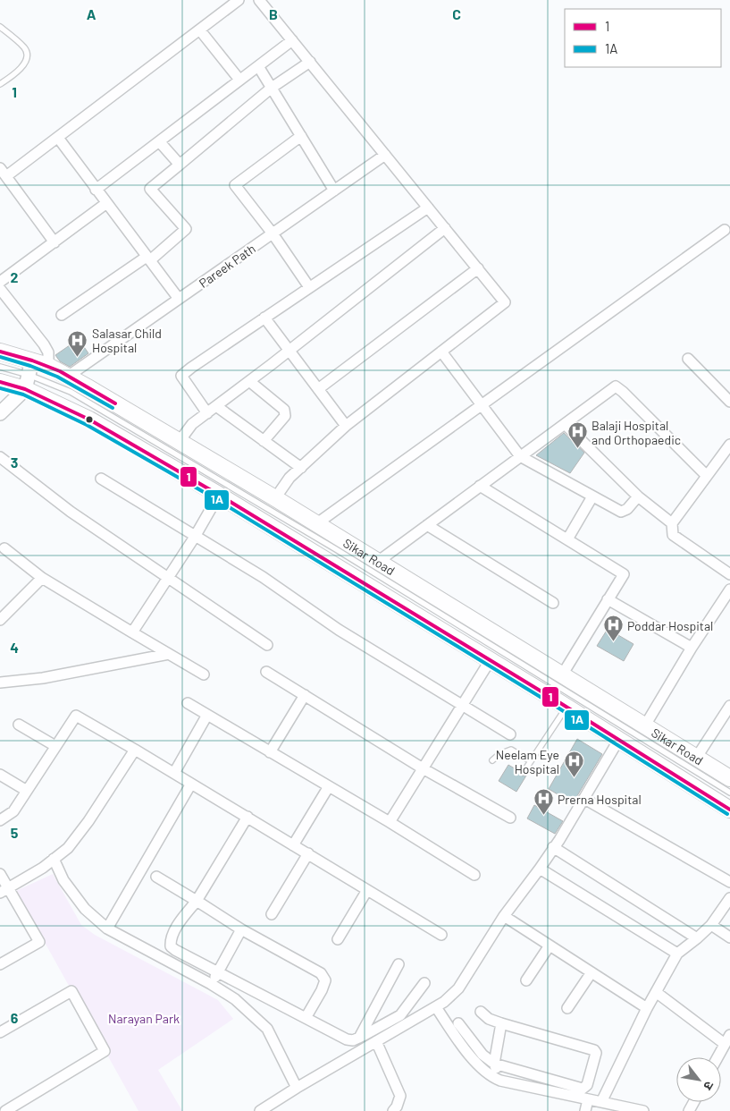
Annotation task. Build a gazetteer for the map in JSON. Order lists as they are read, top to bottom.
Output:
{
  "streets": {
    "main road": ["Sikar Road"],
    "street": ["Pareek Path"]
  },
  "crossings": [
    ["Pareek Path", "Sikar Road"]
  ],
  "parks": ["Narayan Park"],
  "places": {
    "hospital": [
      "Salasar Child Hospital",
      "Balaji Hospital and Orthopaedic",
      "Poddar Hospital",
      "Neelam Eye Hospital",
      "Prerna Hospital"
    ]
  },
  "lines": ["transit line 1", "transit line 1A"],
  "legend": ["1", "1A"],
  "north": "bottom right",
  "grid": {
    "columns": ["A", "B", "C"],
    "rows": [
      "1",
      "2",
      "3",
      "4",
      "5",
      "6"
    ]
  }
}
